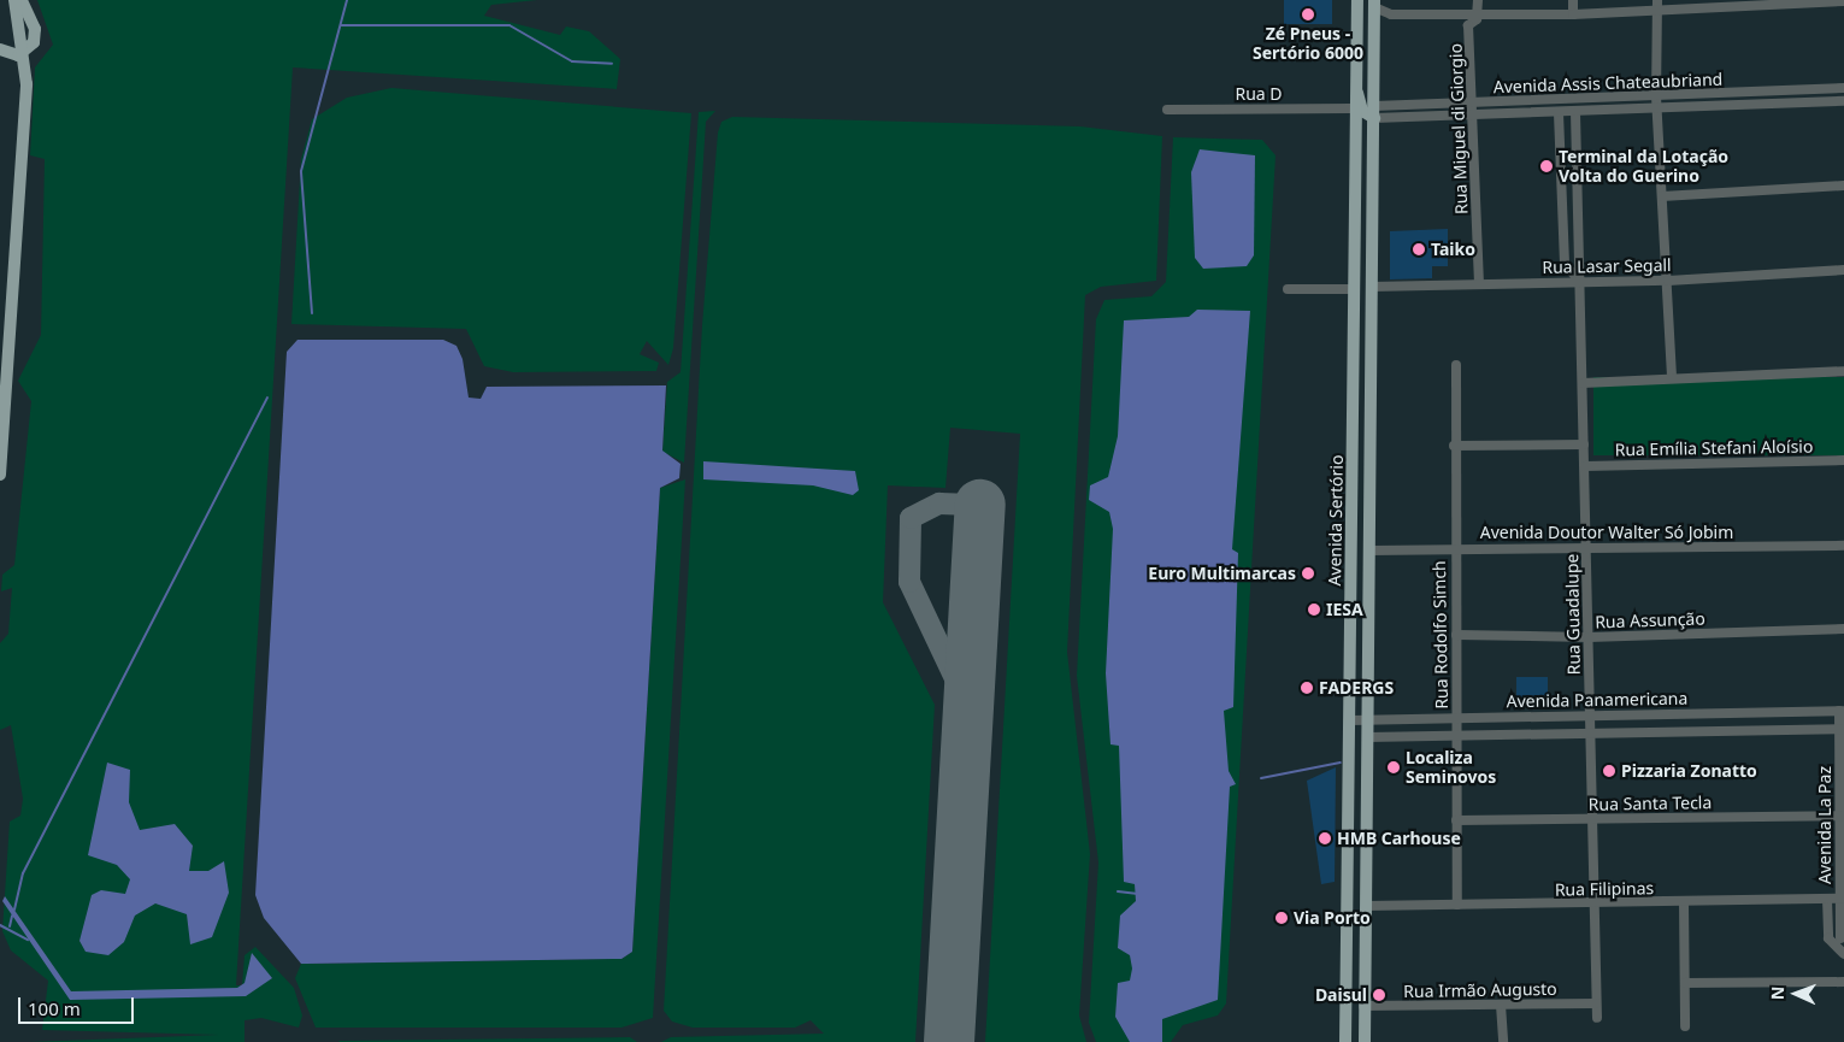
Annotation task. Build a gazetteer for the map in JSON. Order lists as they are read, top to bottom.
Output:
{
  "streets": {
    "main road": ["Avenida Sertório"],
    "street": [
      "Avenida Assis Chateaubriand",
      "Rua D",
      "Rua Miguel di Giorgio",
      "Rua Lasar Segall",
      "Rua Emília Stefani Aloísio",
      "Avenida Doutor Walter Só Jobim",
      "Rua Guadalupe",
      "Rua Assunção",
      "Rua Rodolfo Simch",
      "Avenida Panamericana",
      "Rua Santa Tecla",
      "Avenida La Paz",
      "Rua Filipinas",
      "Rua Irmão Augusto"
    ]
  },
  "crossings": [
    ["Avenida Assis Chateaubriand", "Rua Miguel di Giorgio"],
    ["Avenida Assis Chateaubriand", "Avenida Sertório"],
    ["Avenida Assis Chateaubriand", "Rua Guadalupe"],
    ["Rua D", "Avenida Sertório"],
    ["Rua Miguel di Giorgio", "Rua Lasar Segall"],
    ["Rua Lasar Segall", "Avenida Sertório"],
    ["Rua Lasar Segall", "Rua Guadalupe"],
    ["Rua Emília Stefani Aloísio", "Rua Guadalupe"],
    ["Avenida Sertório", "Avenida Doutor Walter Só Jobim"],
    ["Avenida Sertório", "Avenida Panamericana"],
    ["Avenida Sertório", "Rua Filipinas"],
    ["Avenida Sertório", "Rua Irmão Augusto"],
    ["Avenida Doutor Walter Só Jobim", "Rua Guadalupe"],
    ["Avenida Doutor Walter Só Jobim", "Rua Rodolfo Simch"],
    ["Rua Guadalupe", "Rua Assunção"],
    ["Rua Guadalupe", "Avenida Panamericana"],
    ["Rua Guadalupe", "Rua Santa Tecla"],
    ["Rua Guadalupe", "Rua Filipinas"],
    ["Rua Guadalupe", "Rua Irmão Augusto"],
    ["Rua Assunção", "Rua Rodolfo Simch"],
    ["Rua Rodolfo Simch", "Avenida Panamericana"],
    ["Rua Rodolfo Simch", "Rua Santa Tecla"],
    ["Rua Rodolfo Simch", "Rua Filipinas"],
    ["Avenida Panamericana", "Avenida La Paz"],
    ["Rua Santa Tecla", "Avenida La Paz"],
    ["Avenida La Paz", "Rua Filipinas"]
  ],
  "places": [
    "Zé Pneus - Sertório 6000",
    "Terminal da Lotação Volta do Guerino",
    "Taiko",
    "Euro Multimarcas",
    "IESA",
    "FADERGS",
    "Localiza Seminovos",
    "Pizzaria Zonatto",
    "HMB Carhouse",
    "Via Porto",
    "Daisul"
  ],
  "scale_bar": "100 m",
  "north": "left"
}
